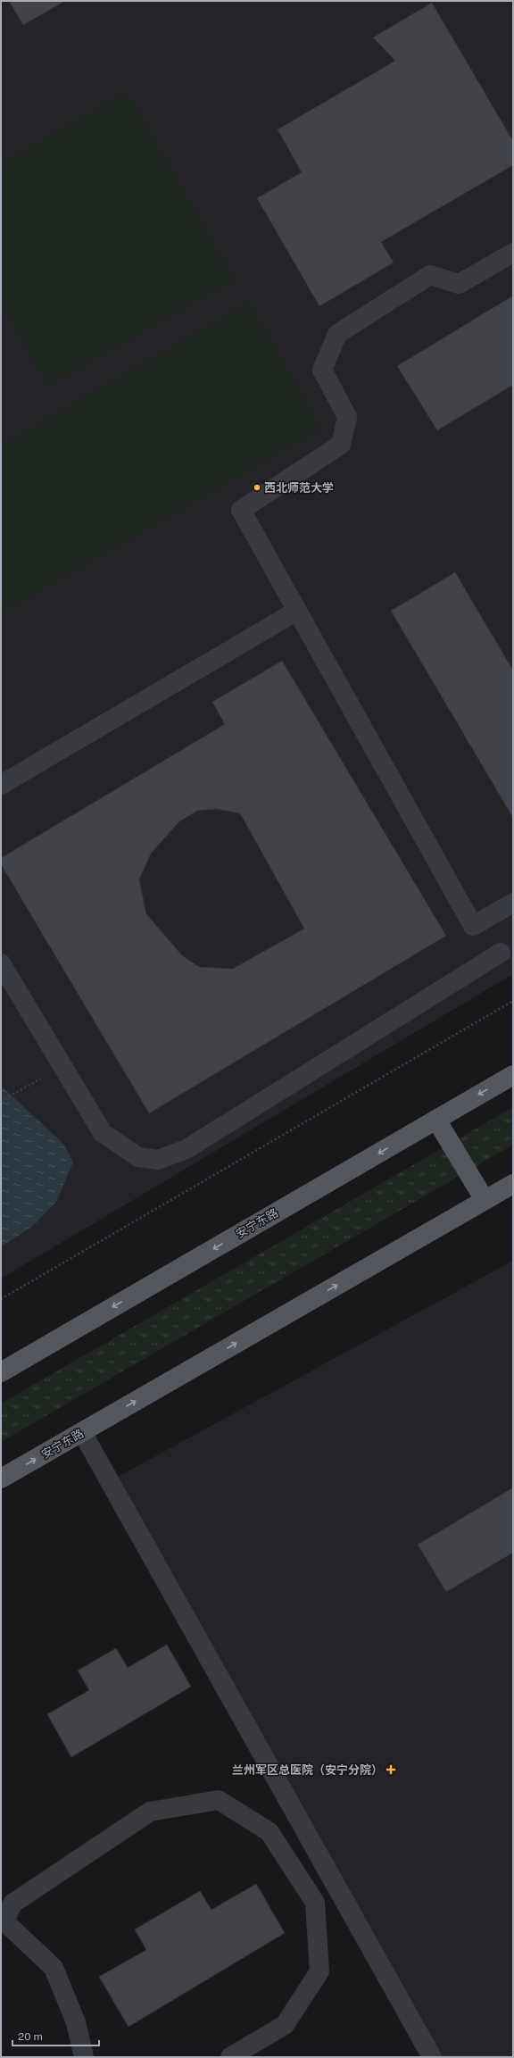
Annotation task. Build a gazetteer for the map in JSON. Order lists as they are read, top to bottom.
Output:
{
  "streets": {
    "main road": ["安宁东路"]
  },
  "places": {
    "other": ["西北师范大学"],
    "health": ["兰州军区总医院（安宁分院）"]
  },
  "scale_bar": "20 m"
}
